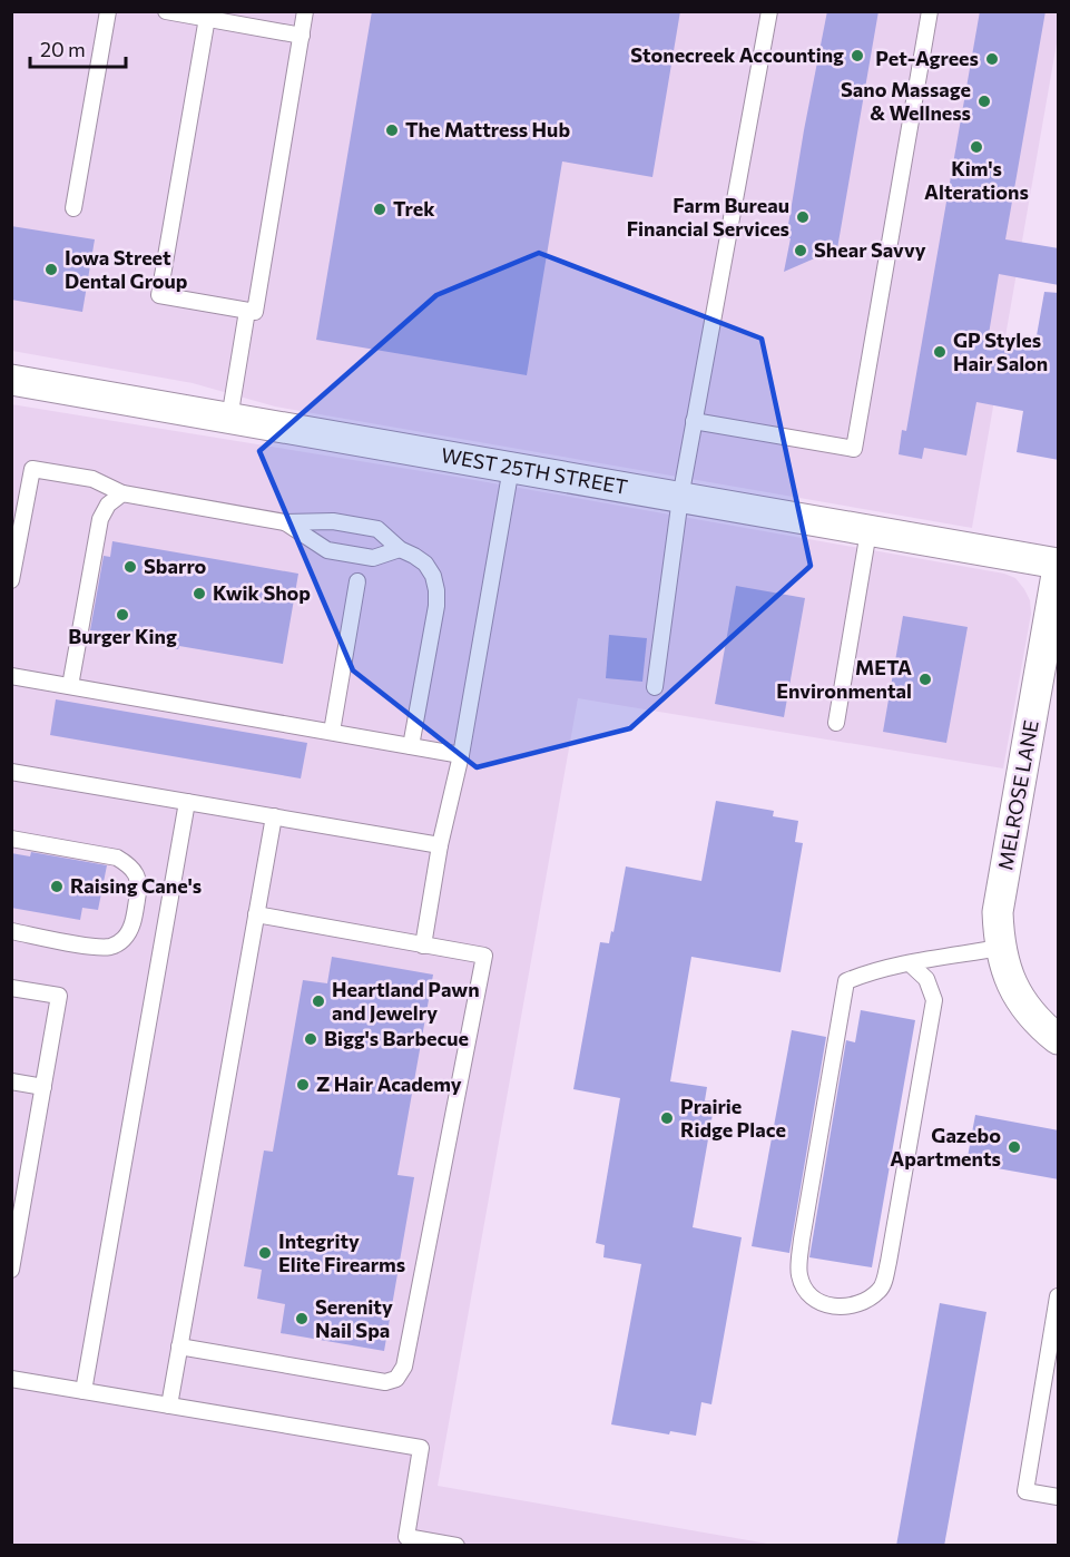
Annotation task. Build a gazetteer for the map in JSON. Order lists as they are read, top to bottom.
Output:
{
  "streets": {
    "street": ["WEST 25TH STREET", "MELROSE LANE"]
  },
  "crossings": [
    ["WEST 25TH STREET", "MELROSE LANE"]
  ],
  "places": [
    "Stonecreek Accounting",
    "Pet-Agrees",
    "Sano Massage & Wellness",
    "The Mattress Hub",
    "Kim's Alterations",
    "Trek",
    "Farm Bureau Financial Services",
    "Shear Savvy",
    "Iowa Street Dental Group",
    "GP Styles Hair Salon",
    "Sbarro",
    "Kwik Shop",
    "Burger King",
    "META Environmental",
    "Raising Cane's",
    "Heartland Pawn and Jewelry",
    "Bigg's Barbecue",
    "Z Hair Academy",
    "Prairie Ridge Place",
    "Gazebo Apartments",
    "Integrity Elite Firearms",
    "Serenity Nail Spa"
  ],
  "scale_bar": "20 m"
}
